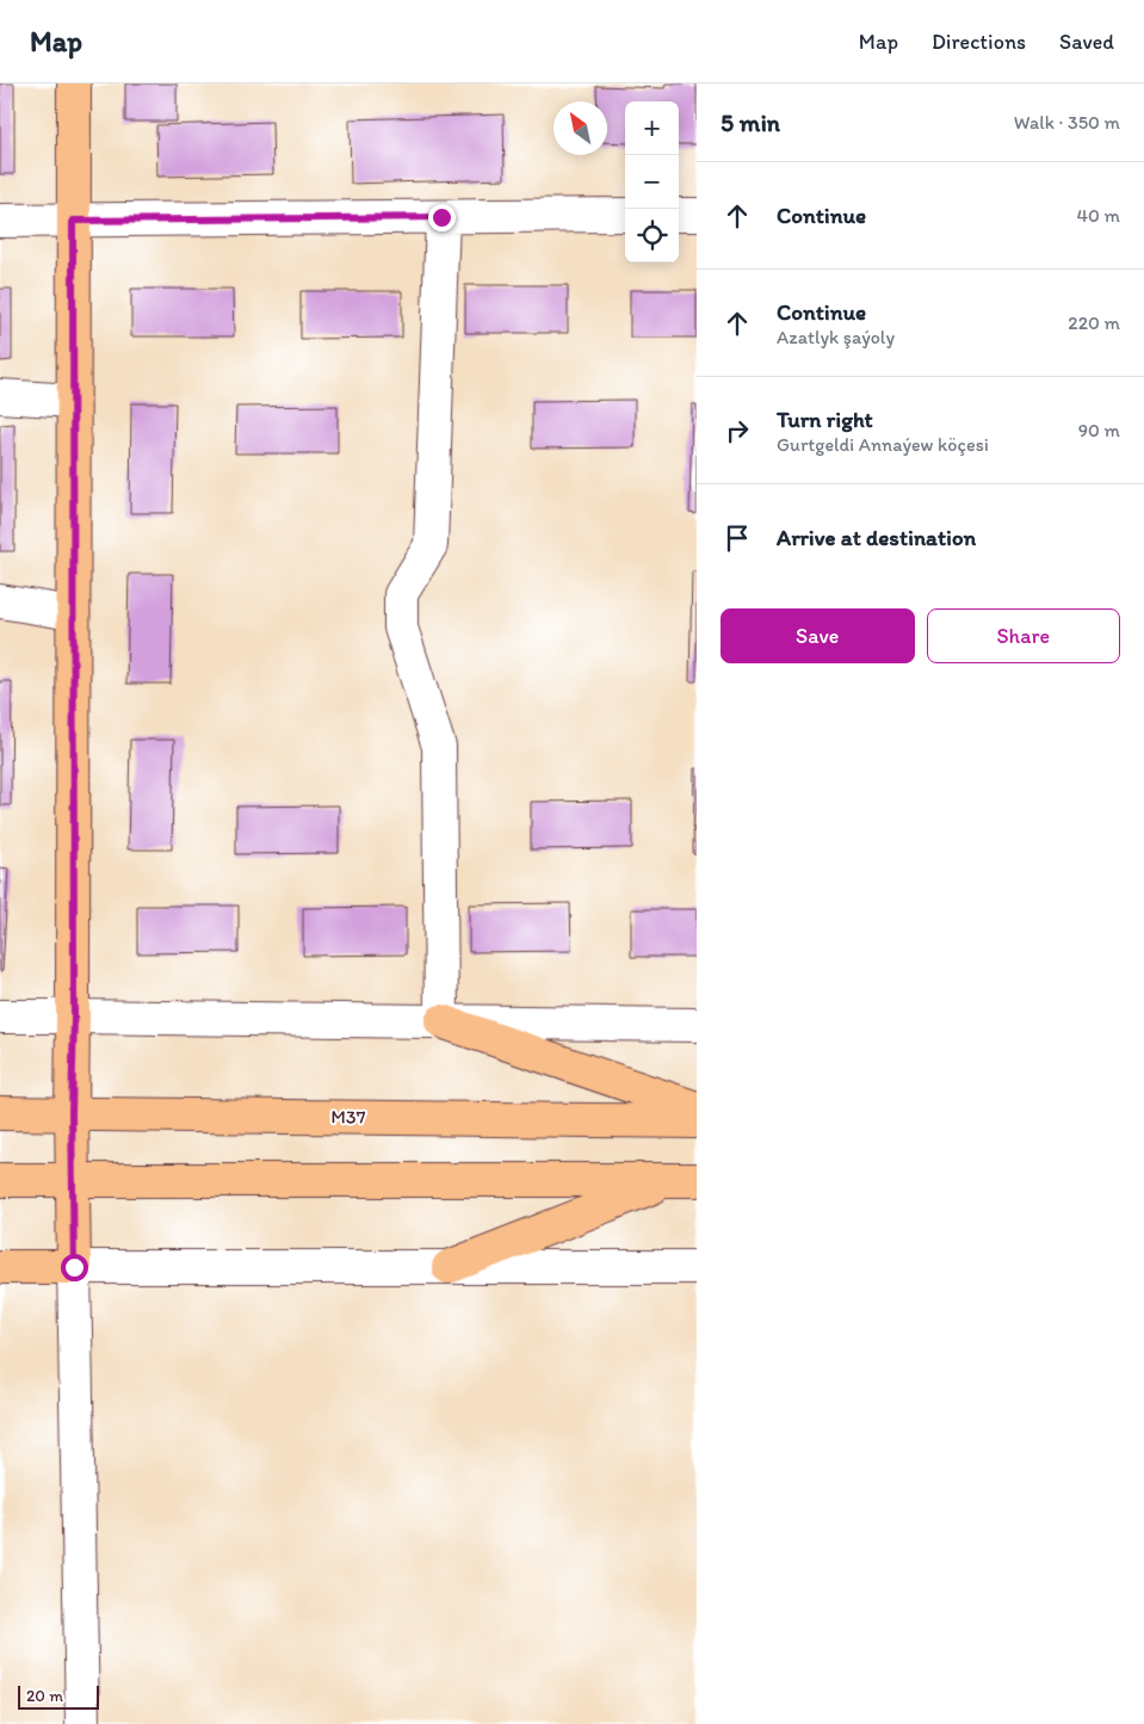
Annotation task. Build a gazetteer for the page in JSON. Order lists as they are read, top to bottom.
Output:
{
  "streets": {
    "main road": ["M37"]
  },
  "scale_bar": "20 m",
  "north": "top left",
  "page": {
    "header": "Map",
    "nav": ["Map", "Directions", "Saved"],
    "heading": ["5 min", "Walk · 350 m"],
    "map_buttons": ["+", "−"],
    "list": [
      ["Continue", "40 m"],
      ["Continue", "Azatlyk şaýoly", "220 m"],
      ["Turn right", "Gurtgeldi Annaýew köçesi", "90 m"],
      "Arrive at destination"
    ],
    "buttons": ["Save", "Share"],
    "scale": "20 m"
  }
}
